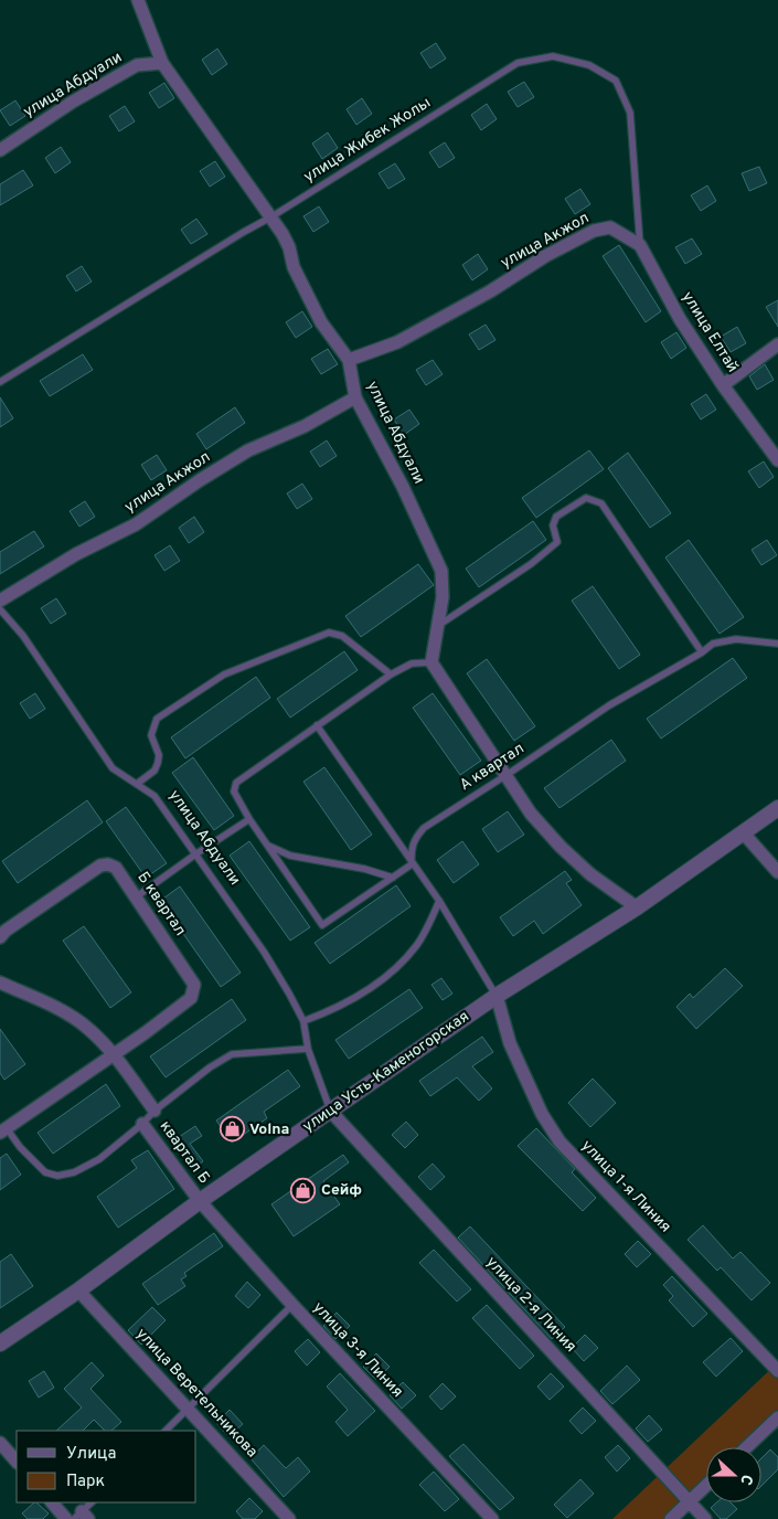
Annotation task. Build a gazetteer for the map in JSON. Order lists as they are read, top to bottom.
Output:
{
  "streets": {
    "street": [
      "улица Абдуали",
      "улица Акжол",
      "улица Елтай",
      "Б квартал",
      "улица Усть-Каменогорская",
      "квартал Б",
      "улица 1-я Линия",
      "улица 2-я Линия",
      "улица 3-я Линия",
      "улица Веретельникова"
    ],
    "lane": ["улица Жибек Жолы", "А квартал"]
  },
  "crossings": [
    ["улица Абдуали", "улица Жибек Жолы"],
    ["улица Абдуали", "улица Акжол"],
    ["улица Жибек Жолы", "улица Акжол"],
    ["улица Жибек Жолы", "улица Елтай"],
    ["улица Акжол", "улица Елтай"],
    ["улица Усть-Каменогорская", "квартал Б"],
    ["улица Усть-Каменогорская", "улица 1-я Линия"],
    ["улица Усть-Каменогорская", "улица 2-я Линия"],
    ["улица Усть-Каменогорская", "улица 3-я Линия"],
    ["улица Усть-Каменогорская", "улица Веретельникова"],
    ["квартал Б", "улица 3-я Линия"]
  ],
  "places": {
    "shop": ["Volna", "Сейф"]
  },
  "legend": ["Улица", "Парк"],
  "north": "right"
}
